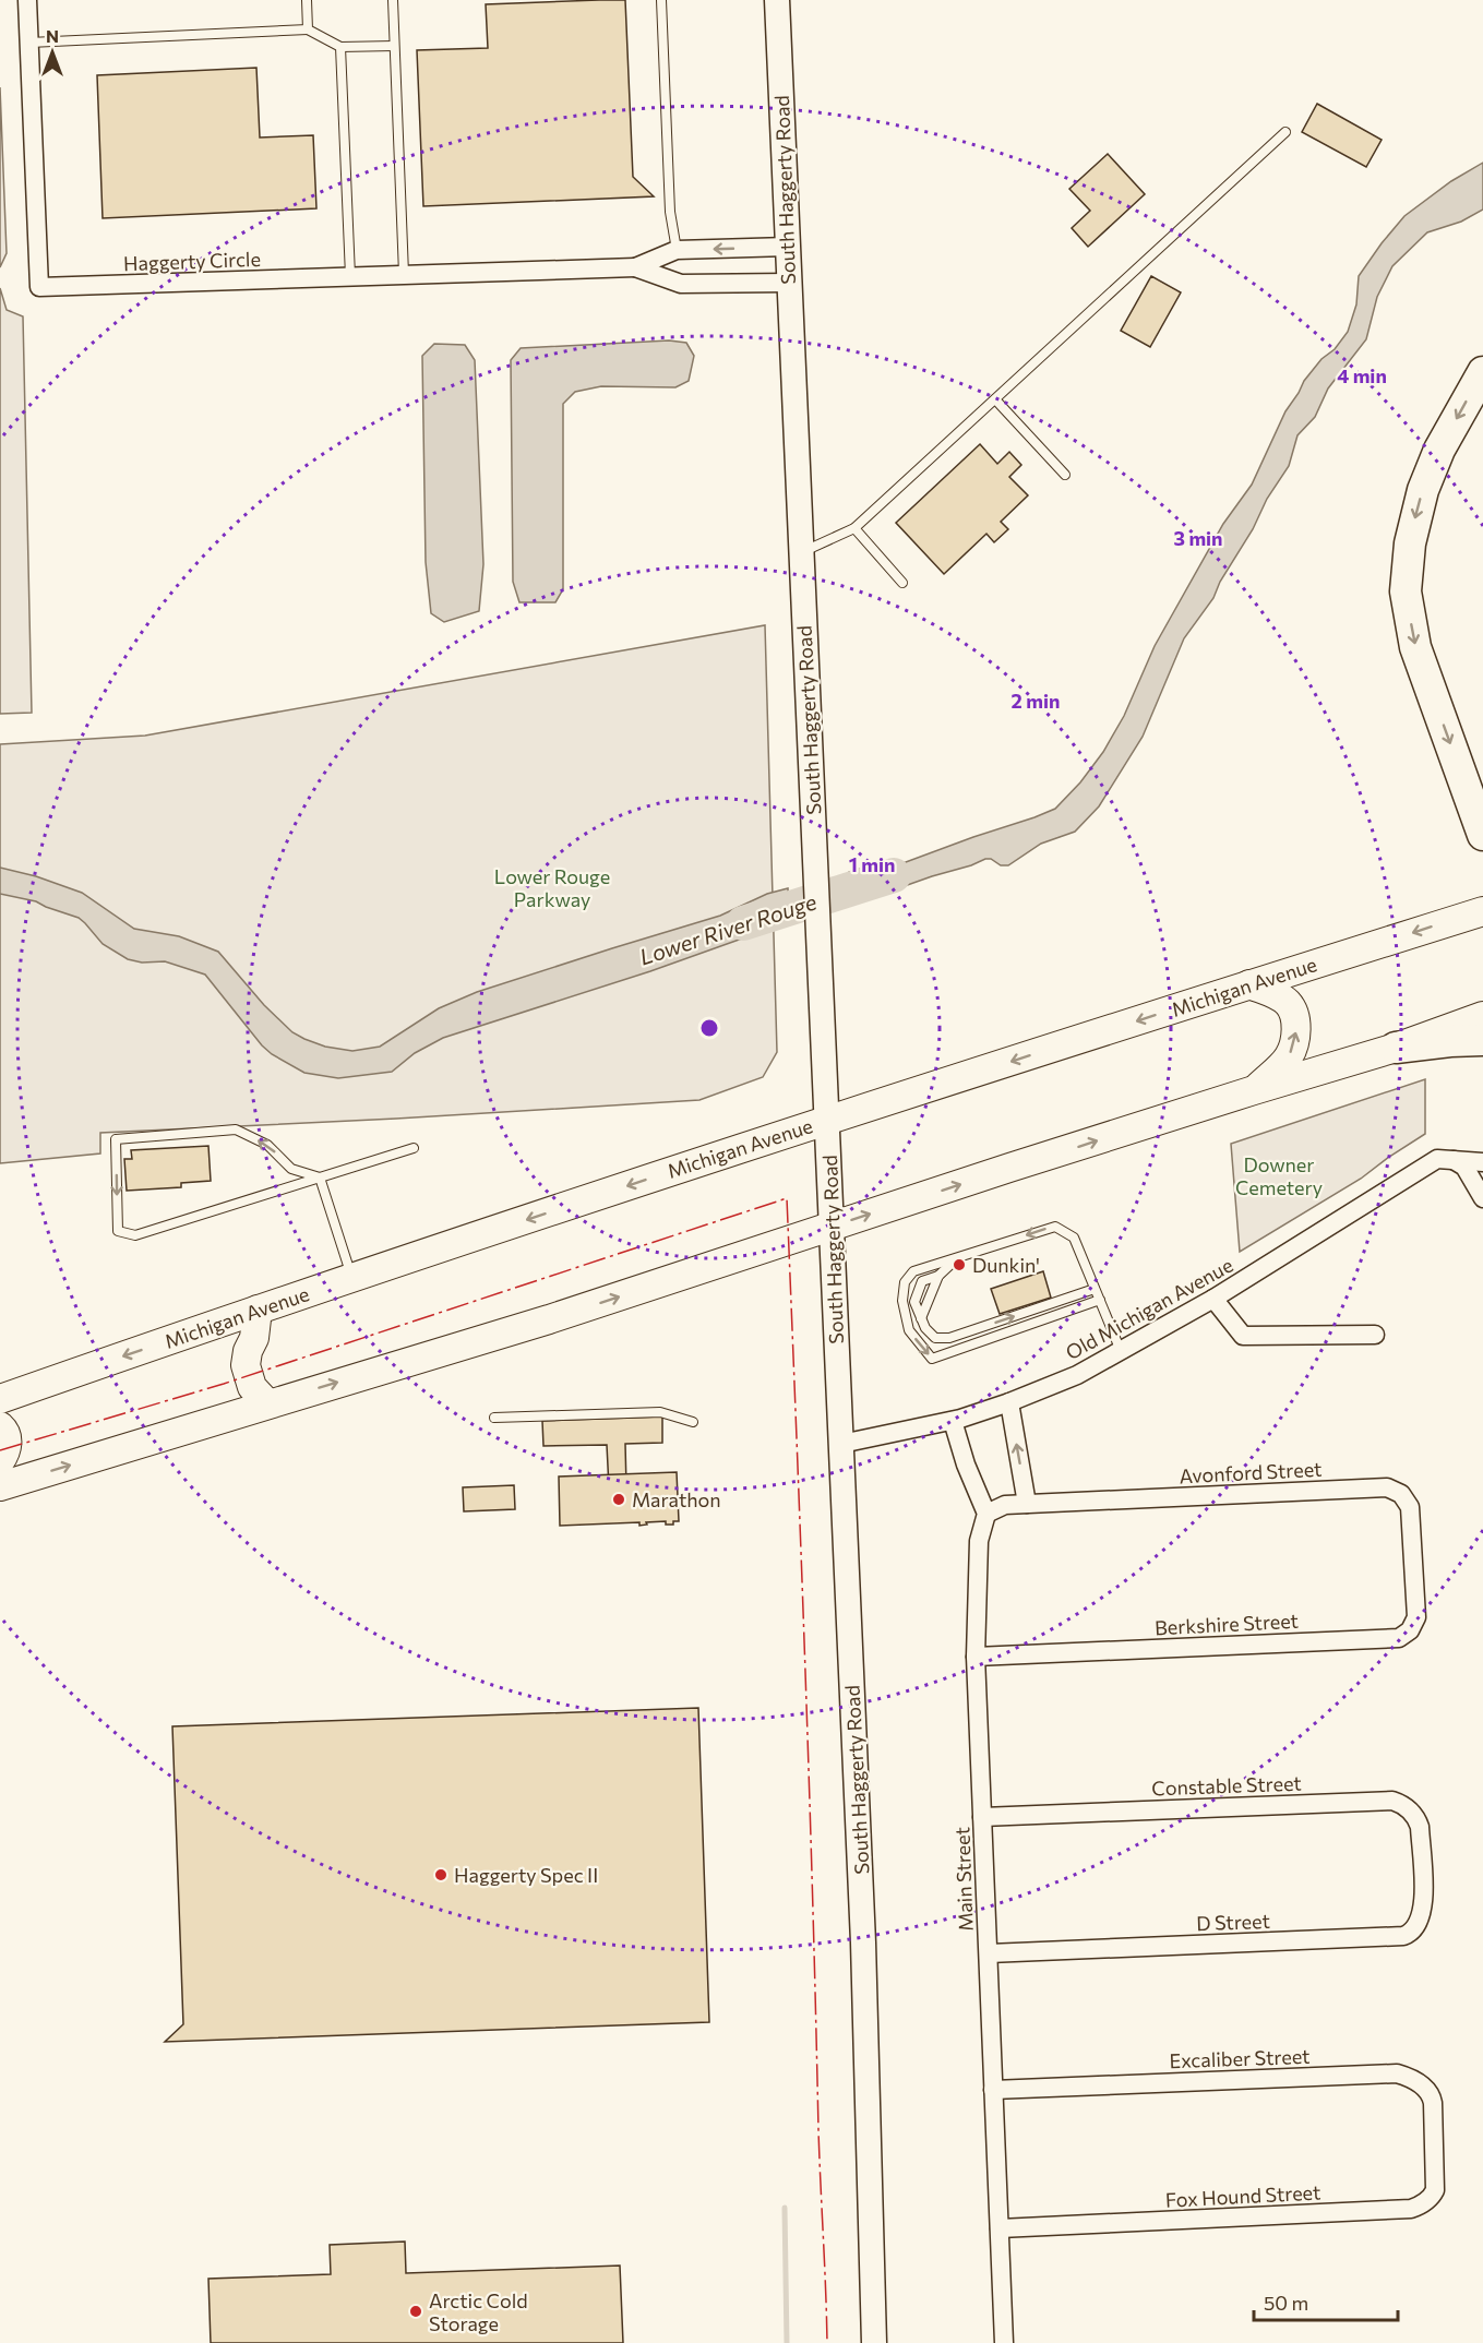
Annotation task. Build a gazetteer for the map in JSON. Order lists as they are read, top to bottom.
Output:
{
  "streets": {
    "main road": ["South Haggerty Road", "Michigan Avenue"],
    "street": [
      "Haggerty Circle",
      "Old Michigan Avenue",
      "Avonford Street",
      "Berkshire Street",
      "Constable Street",
      "Main Street",
      "D Street",
      "Excaliber Street",
      "Fox Hound Street"
    ]
  },
  "crossings": [
    ["South Haggerty Road", "Haggerty Circle"],
    ["South Haggerty Road", "Michigan Avenue"],
    ["South Haggerty Road", "Old Michigan Avenue"],
    ["Avonford Street", "Berkshire Street"],
    ["Avonford Street", "Main Street"],
    ["Berkshire Street", "Main Street"],
    ["Constable Street", "Main Street"],
    ["Constable Street", "D Street"],
    ["Main Street", "D Street"],
    ["Main Street", "Excaliber Street"],
    ["Main Street", "Fox Hound Street"],
    ["Excaliber Street", "Fox Hound Street"]
  ],
  "water": ["Lower River Rouge"],
  "parks": ["Lower Rouge Parkway", "Downer Cemetery"],
  "places": [
    "Dunkin'",
    "Marathon",
    "Haggerty Spec II",
    "Arctic Cold Storage"
  ],
  "scale_bar": "50 m",
  "north": "top",
  "rings": [
    "4 min",
    "3 min",
    "2 min",
    "1 min"
  ]
}
